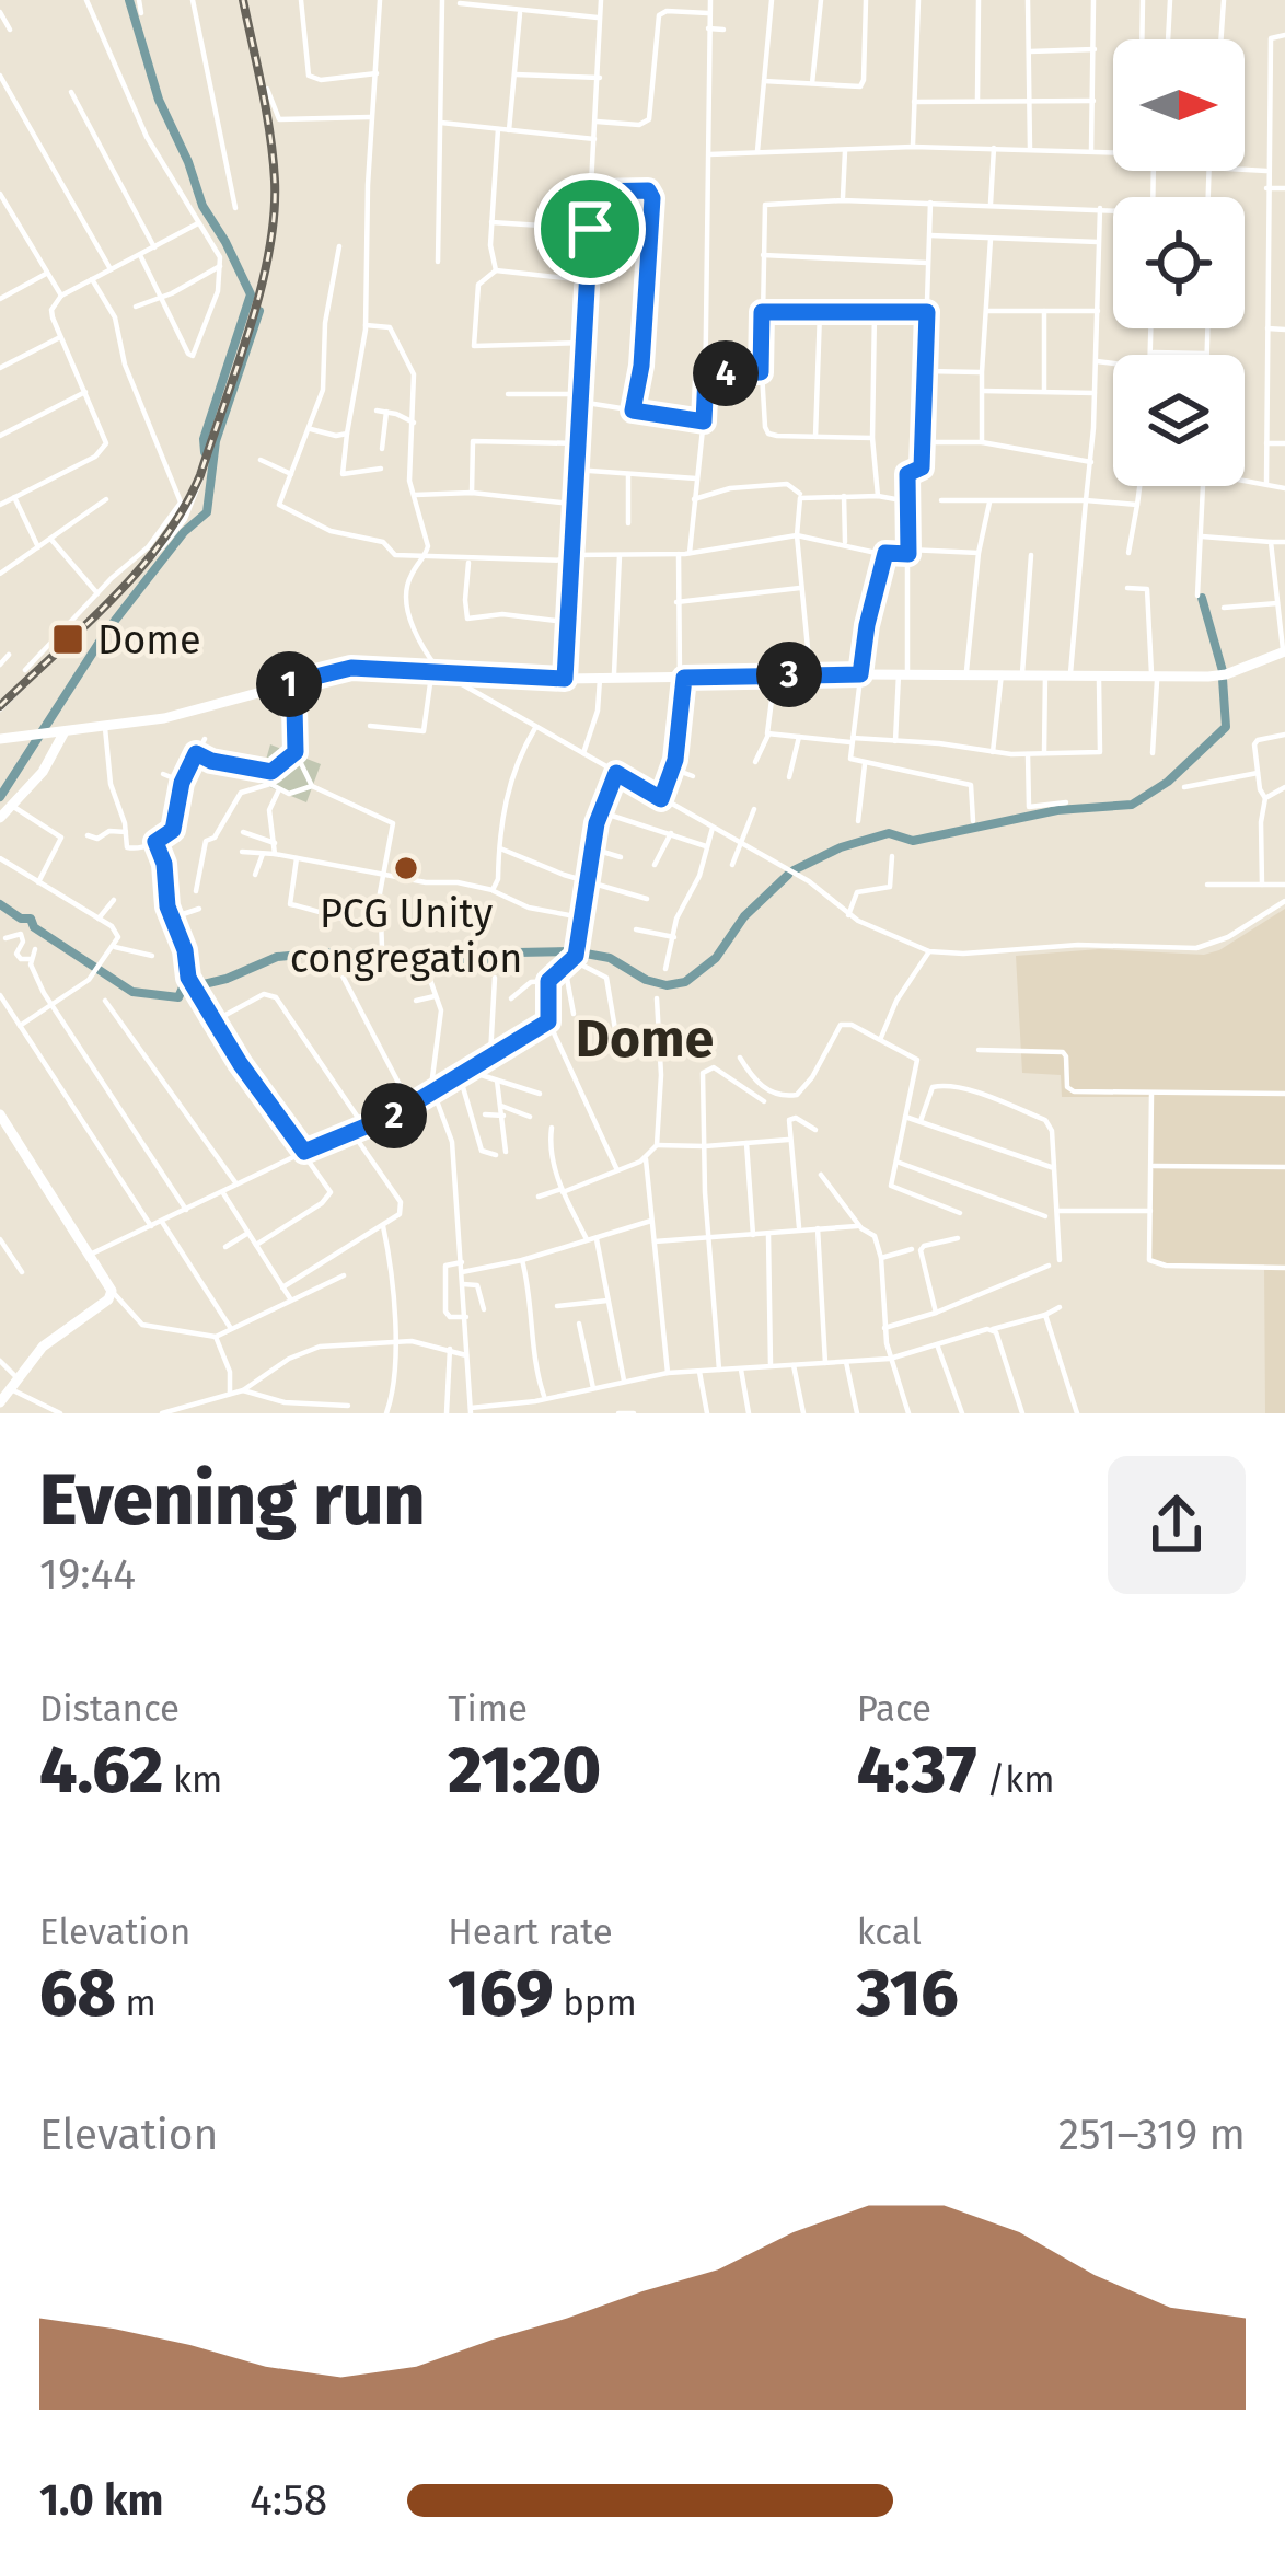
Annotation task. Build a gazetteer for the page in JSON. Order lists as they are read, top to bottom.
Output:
{
  "districts": ["Dome"],
  "places": {
    "transit": ["Dome"],
    "other": ["PCG Unity congregation"]
  },
  "north": "right",
  "page": {
    "pins": [
      "4",
      "3",
      "1",
      "2"
    ],
    "heading": ["Evening run", "19:44"],
    "stats": [
      ["Distance", "4.62 km"],
      ["Time", "21:20"],
      ["Pace", "4:37 /km"],
      ["Elevation", "68 m"],
      ["Heart rate", "169 bpm"],
      ["kcal", "316"]
    ],
    "chart": ["Elevation", "251–319 m"],
    "list": [
      {
        "name": "1.0 km",
        "note": "4:58"
      }
    ]
  }
}
